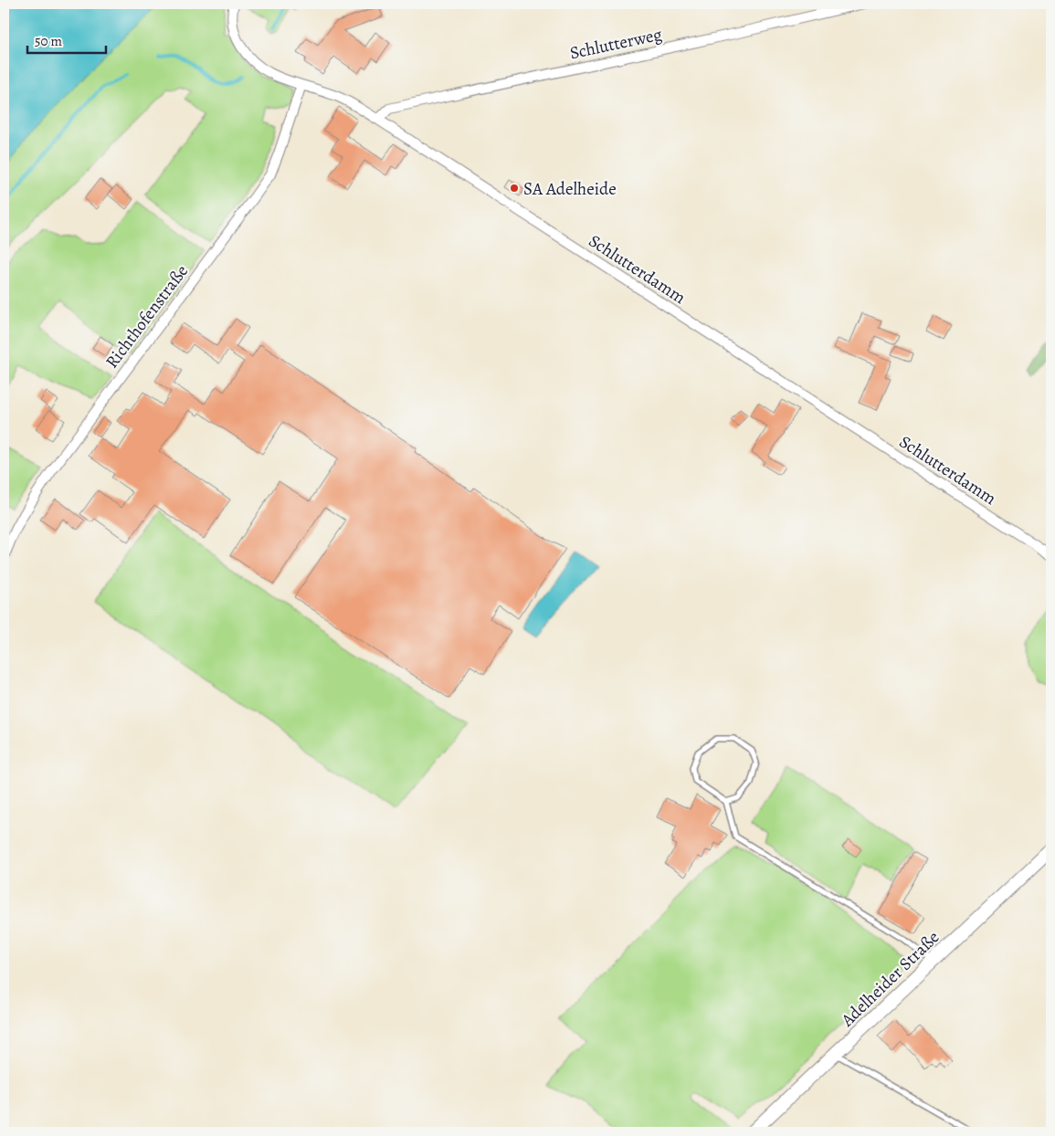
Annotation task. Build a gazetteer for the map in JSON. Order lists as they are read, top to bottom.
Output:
{
  "streets": {
    "main road": ["Adelheider Straße"],
    "street": ["Schlutterweg", "Schlutterdamm", "Richthofenstraße"]
  },
  "crossings": [
    ["Schlutterweg", "Schlutterdamm"],
    ["Schlutterdamm", "Richthofenstraße"]
  ],
  "places": ["SA Adelheide"],
  "scale_bar": "50 m"
}
